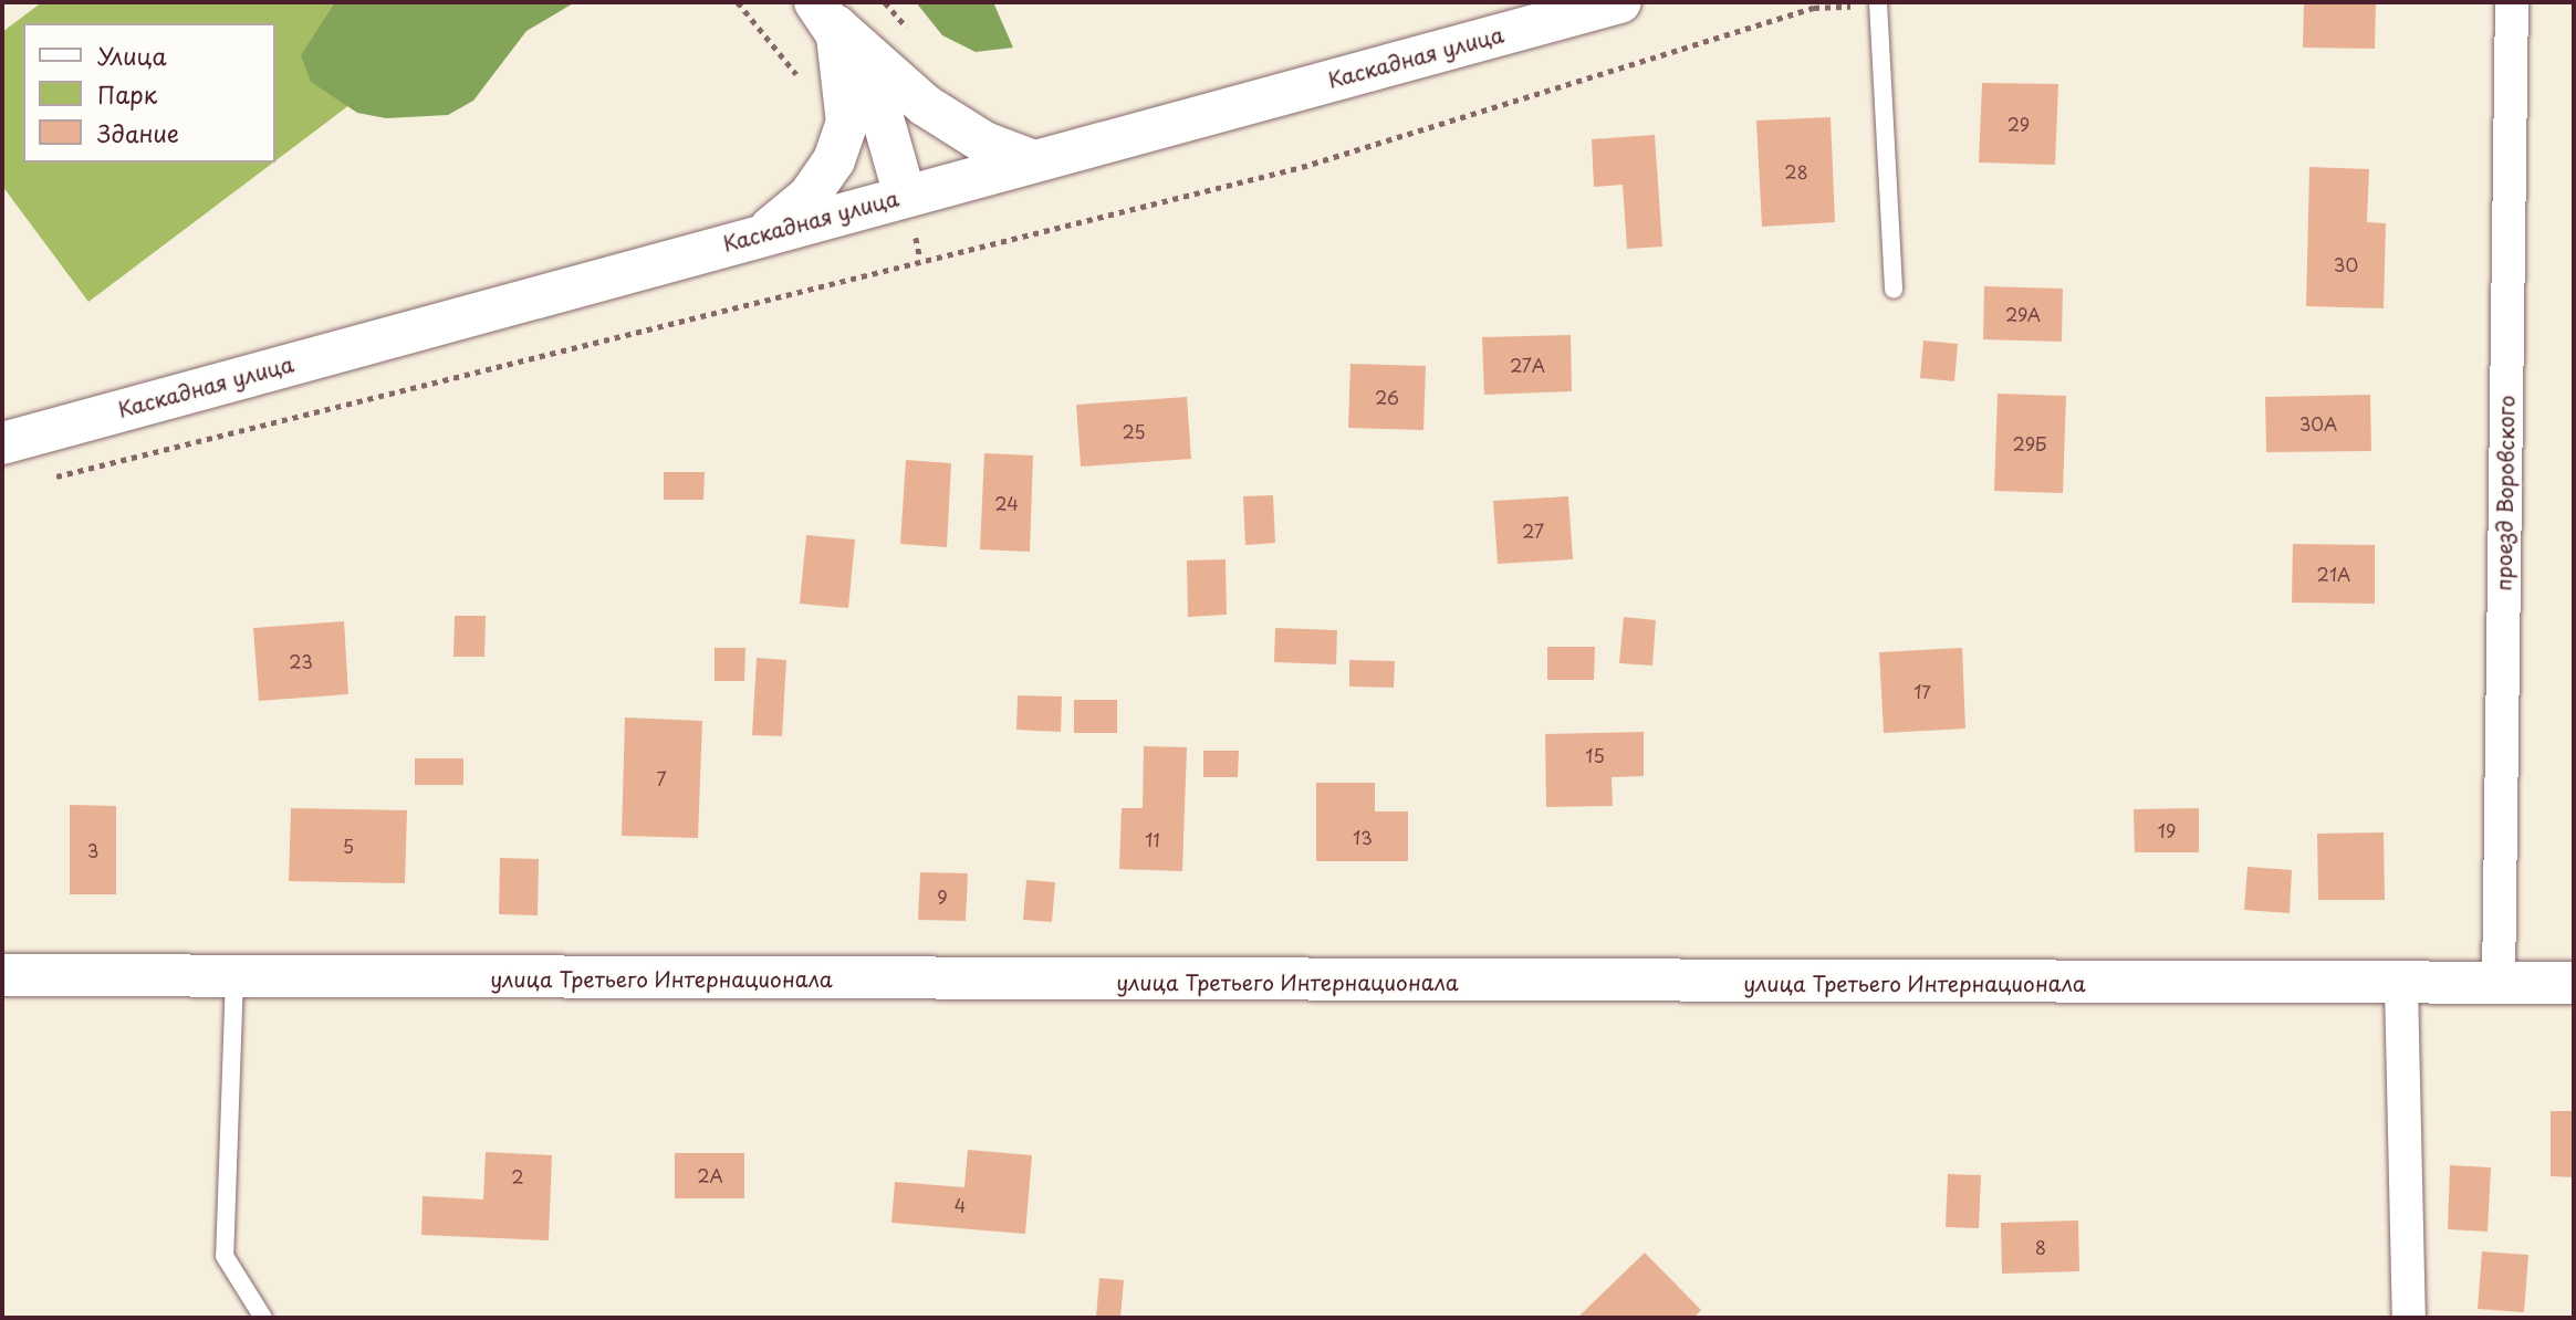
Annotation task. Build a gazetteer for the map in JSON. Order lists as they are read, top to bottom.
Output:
{
  "streets": {
    "street": ["Каскадная улица", "проезд Воровского", "улица Третьего Интернационала"]
  },
  "crossings": [
    ["проезд Воровского", "улица Третьего Интернационала"]
  ],
  "house_numbers": [
    "29",
    "28",
    "30",
    "29А",
    "27А",
    "26",
    "30А",
    "25",
    "29Б",
    "24",
    "27",
    "21А",
    "23",
    "17",
    "15",
    "7",
    "19",
    "13",
    "11",
    "5",
    "3",
    "9",
    "2А",
    "2",
    "4",
    "8"
  ],
  "legend": ["Улица", "Парк", "Здание"]
}
